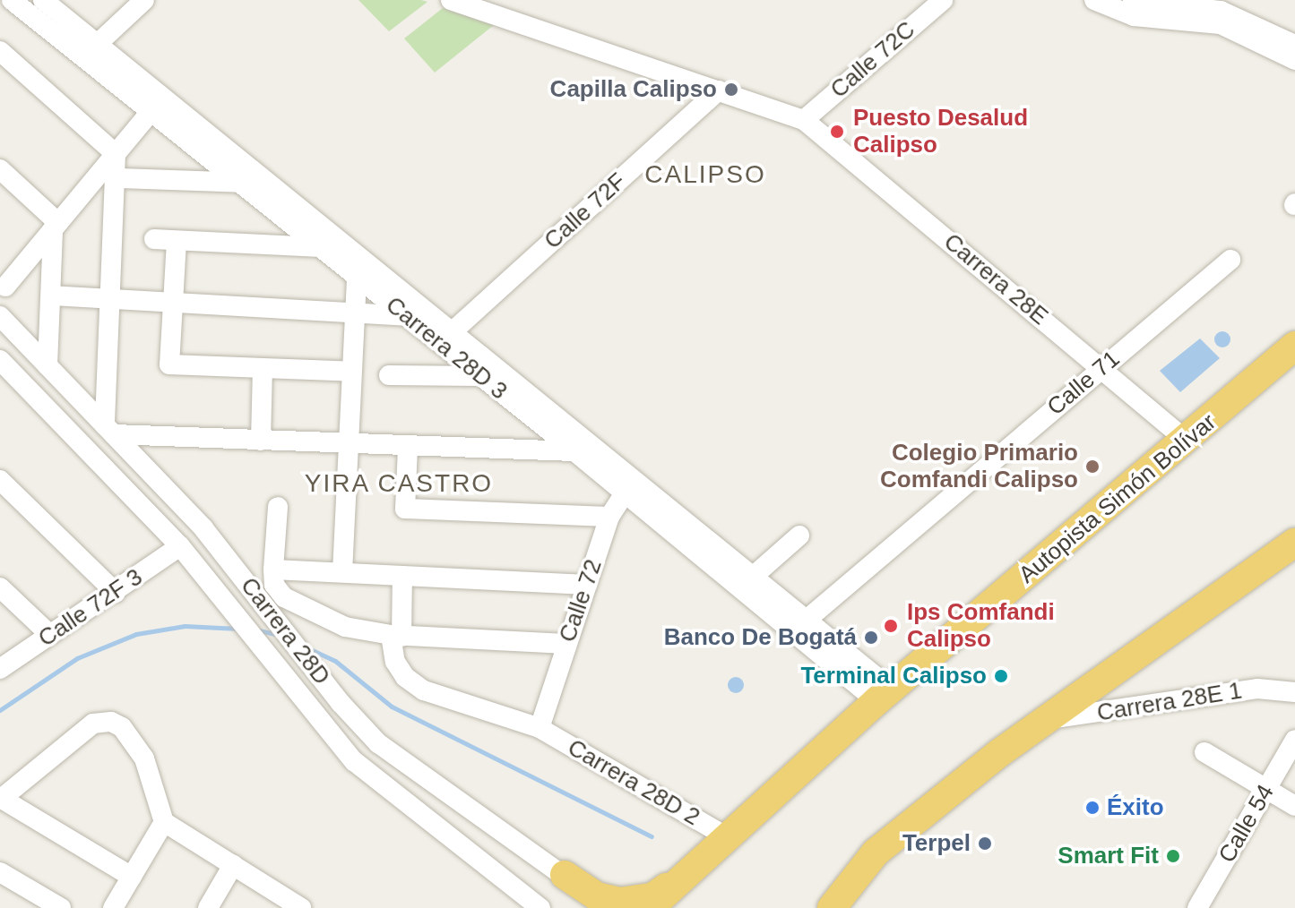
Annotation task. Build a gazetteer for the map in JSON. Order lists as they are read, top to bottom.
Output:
{
  "streets": {
    "highway": ["Autopista Simón Bolívar"],
    "street": [
      "Calle 72C",
      "Calle 72F",
      "Carrera 28E",
      "Carrera 28D 3",
      "Calle 71",
      "Calle 72",
      "Calle 72F 3",
      "Carrera 28D",
      "Carrera 28E 1",
      "Carrera 28D 2",
      "Calle 54"
    ]
  },
  "crossings": [
    ["Calle 72C", "Carrera 28E"],
    ["Calle 72F", "Carrera 28D 3"],
    ["Carrera 28E", "Calle 71"],
    ["Carrera 28E", "Autopista Simón Bolívar"],
    ["Carrera 28D 3", "Calle 71"],
    ["Carrera 28D 3", "Autopista Simón Bolívar"],
    ["Carrera 28D 3", "Calle 72"],
    ["Autopista Simón Bolívar", "Carrera 28D 2"],
    ["Calle 72", "Carrera 28D 2"],
    ["Calle 72F 3", "Carrera 28D"]
  ],
  "districts": ["CALIPSO", "YIRA CASTRO"],
  "places": [
    "Capilla Calipso",
    "Puesto Desalud Calipso",
    "Colegio Primario Comfandi Calipso",
    "Ips Comfandi Calipso",
    "Banco De Bogatá",
    "Terminal Calipso",
    "Éxito",
    "Terpel",
    "Smart Fit"
  ]
}
